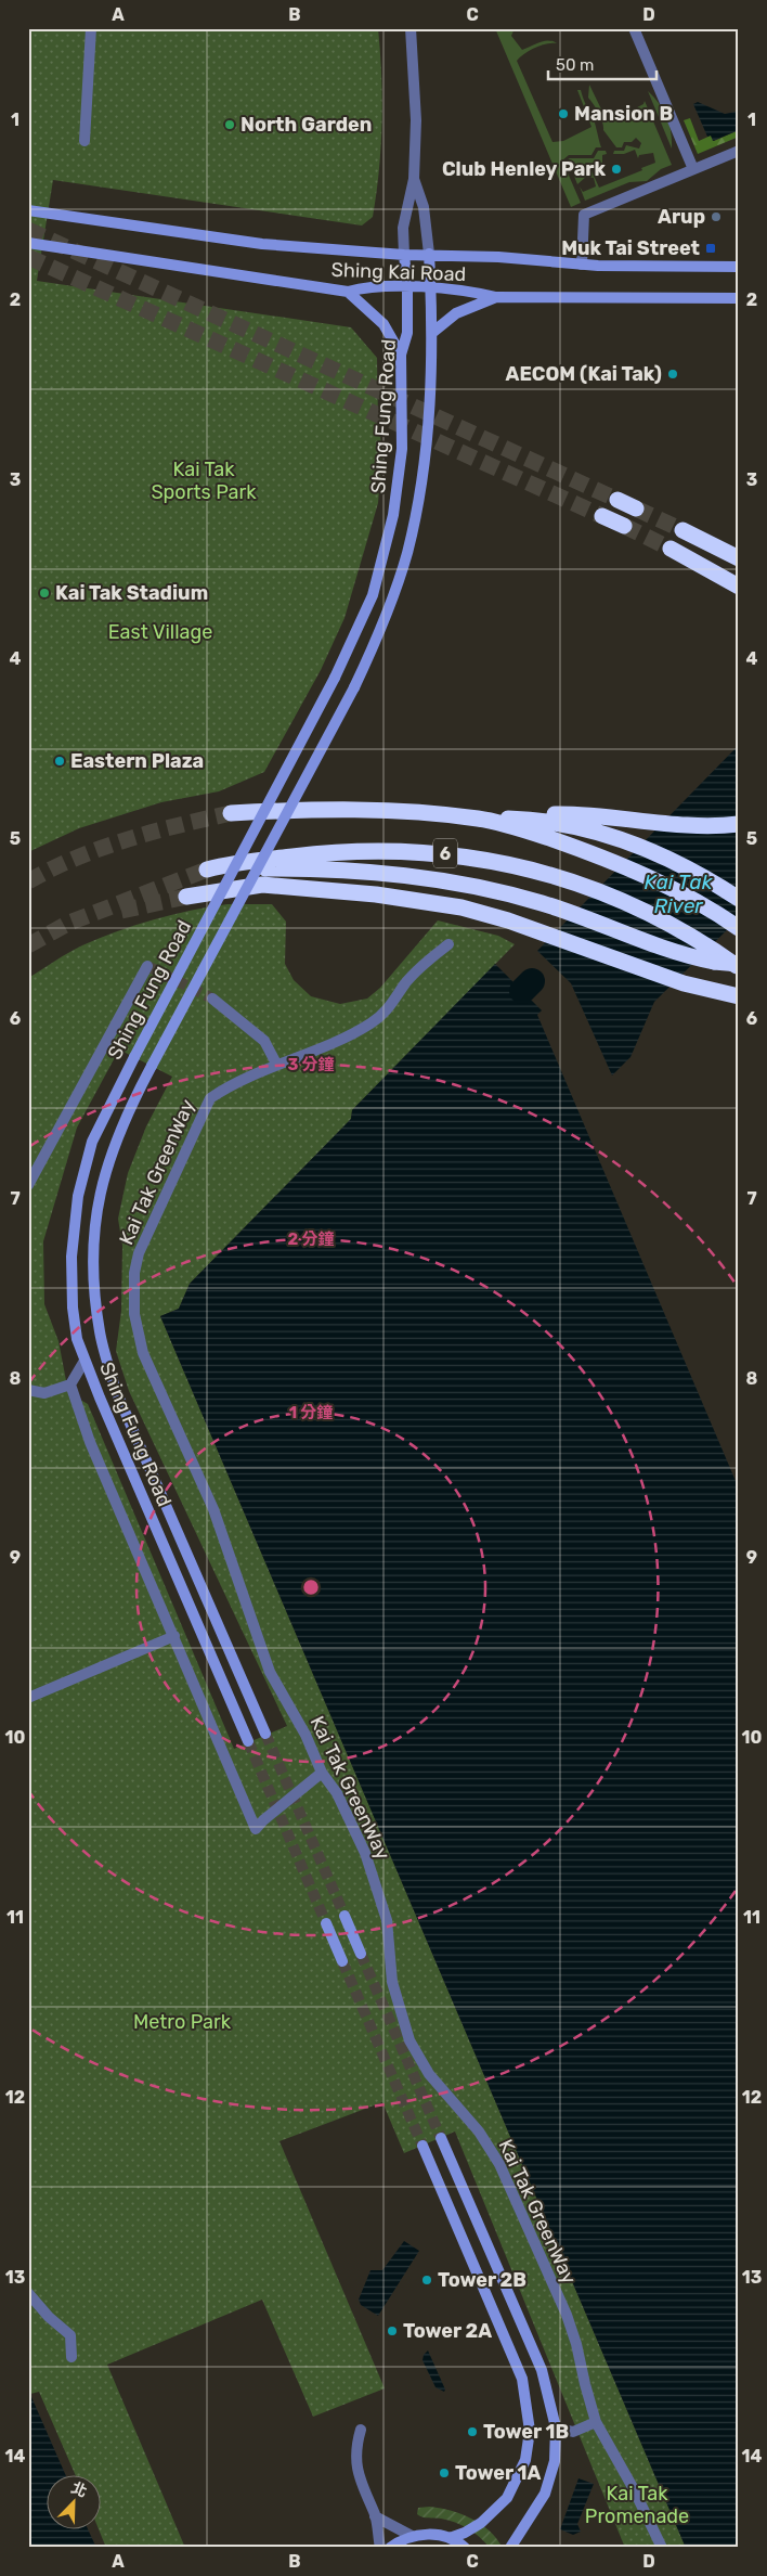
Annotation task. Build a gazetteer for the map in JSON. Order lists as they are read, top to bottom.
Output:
{
  "streets": {
    "highway": ["6"],
    "main road": ["Shing Kai Road", "Shing Fung Road"],
    "street": ["Kai Tak GreenWay"]
  },
  "crossings": [
    ["Shing Kai Road", "Shing Fung Road"]
  ],
  "water": ["Kai Tak River"],
  "parks": [
    "Kai Tak Sports Park",
    "East Village",
    "Metro Park",
    "Kai Tak Promenade"
  ],
  "places": {
    "other": [
      "Mansion B",
      "North Garden",
      "Club Henley Park",
      "Arup",
      "AECOM (Kai Tak)",
      "Kai Tak Stadium",
      "Eastern Plaza",
      "Tower 2B",
      "Tower 2A",
      "Tower 1B",
      "Tower 1A"
    ],
    "transit": ["Muk Tai Street"]
  },
  "scale_bar": "50 m",
  "north": "top right",
  "grid": {
    "columns": [
      "A",
      "B",
      "C",
      "D"
    ],
    "rows": [
      "1",
      "2",
      "3",
      "4",
      "5",
      "6",
      "7",
      "8",
      "9",
      "10",
      "11",
      "12",
      "13",
      "14"
    ]
  },
  "rings": ["3 分鐘", "2 分鐘", "1 分鐘"]
}
